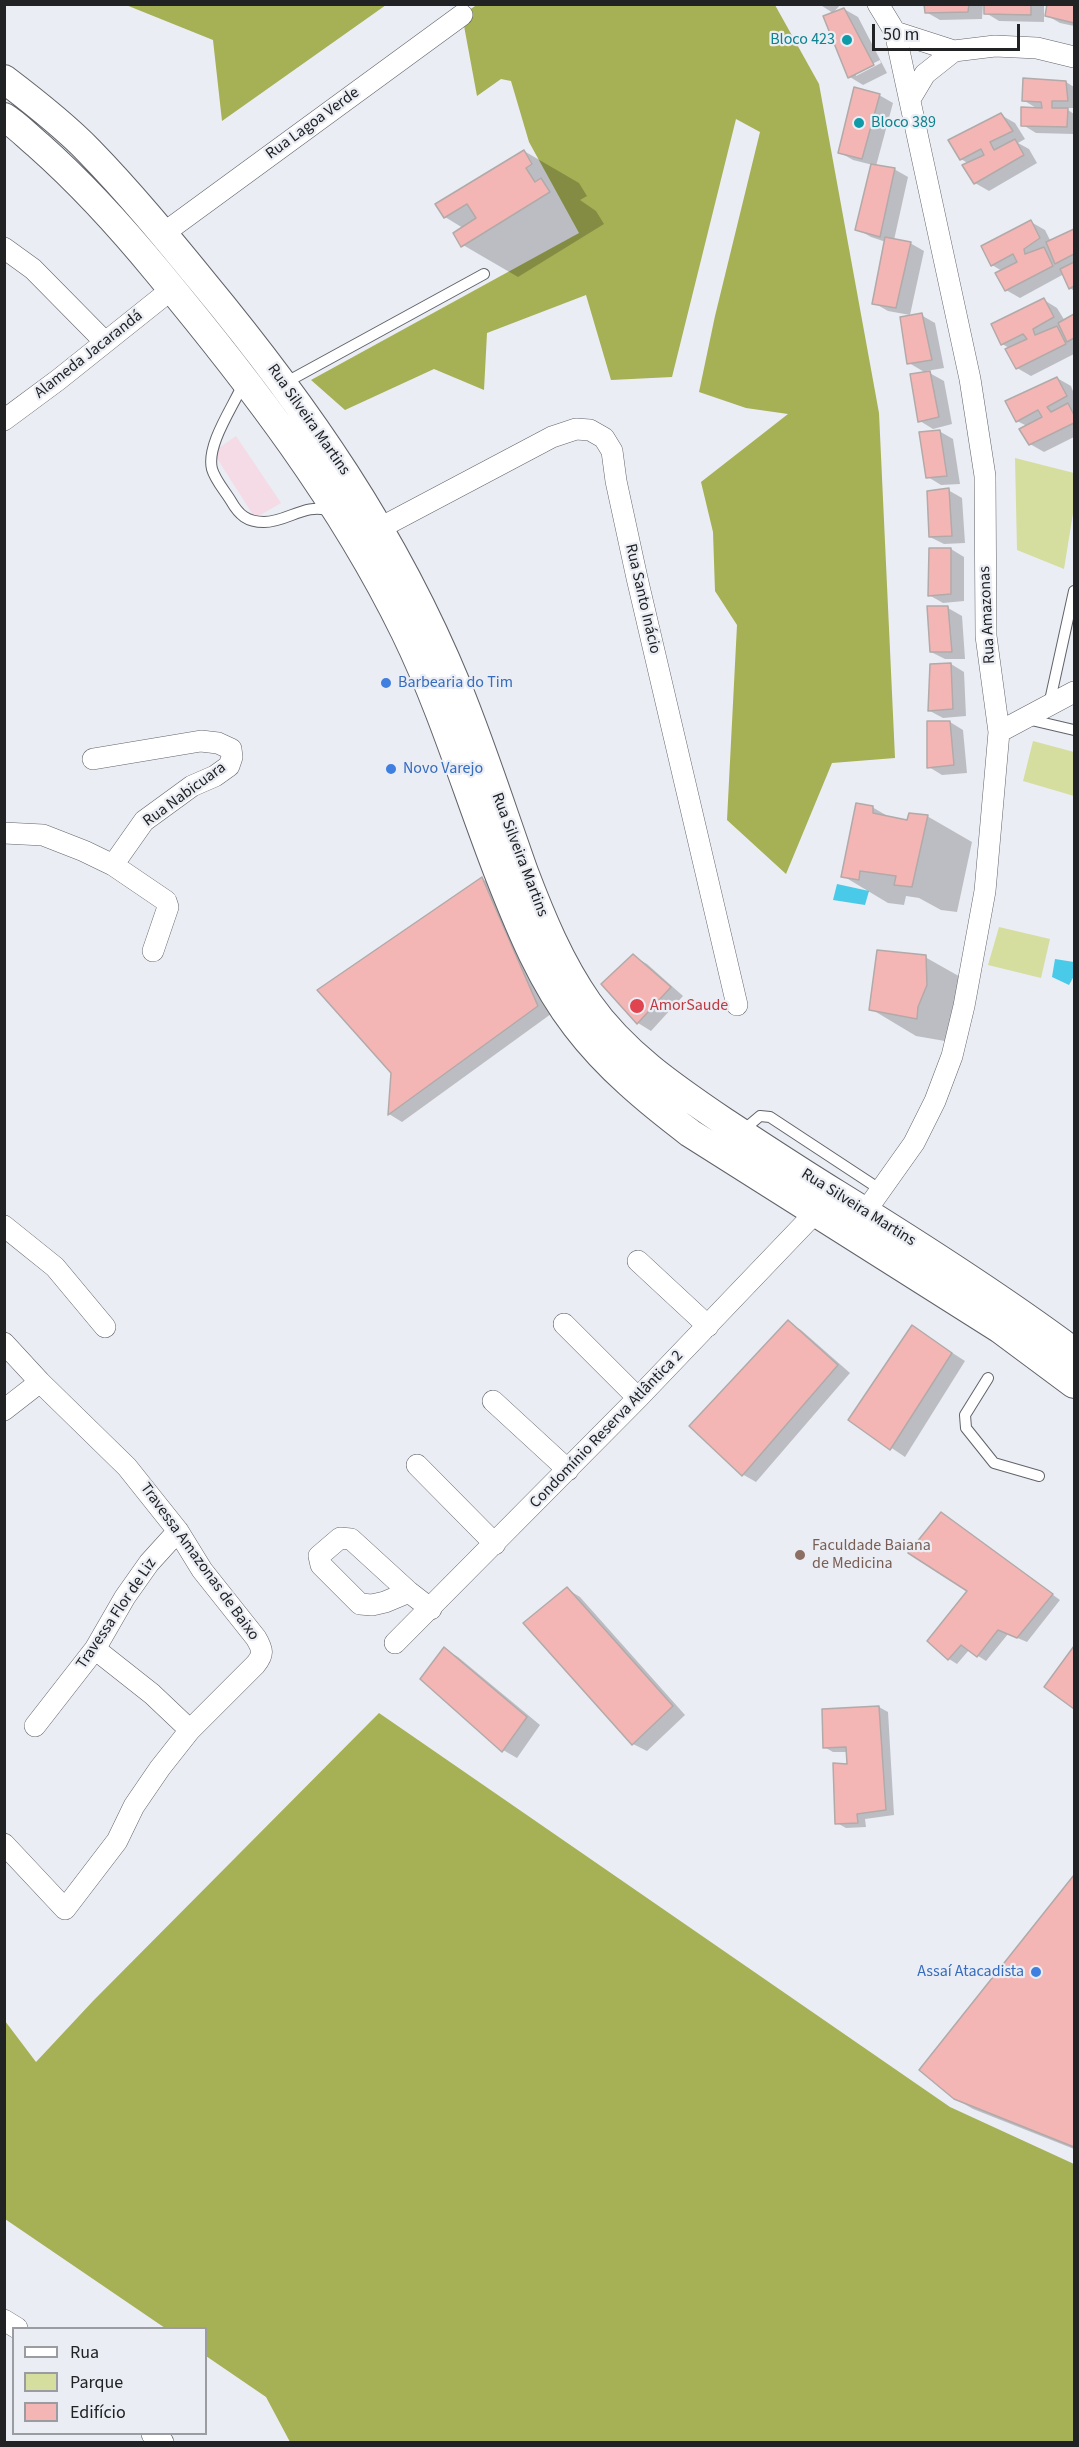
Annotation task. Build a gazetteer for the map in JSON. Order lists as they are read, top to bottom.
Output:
{
  "streets": {
    "main road": ["Rua Silveira Martins"],
    "street": [
      "Rua Lagoa Verde",
      "Alameda Jacarandá",
      "Rua Santo Inácio",
      "Rua Amazonas",
      "Rua Nabicuara",
      "Condomínio Reserva Atlântica 2",
      "Travessa Amazonas de Baixo",
      "Travessa Flor de Liz"
    ]
  },
  "crossings": [
    ["Rua Lagoa Verde", "Rua Silveira Martins"],
    ["Alameda Jacarandá", "Rua Silveira Martins"],
    ["Rua Silveira Martins", "Rua Santo Inácio"],
    ["Rua Silveira Martins", "Rua Amazonas"],
    ["Rua Silveira Martins", "Condomínio Reserva Atlântica 2"],
    ["Travessa Amazonas de Baixo", "Travessa Flor de Liz"]
  ],
  "places": [
    "Bloco 423",
    "Bloco 389",
    "Barbearia do Tim",
    "Novo Varejo",
    "AmorSaude",
    "Faculdade Baiana de Medicina",
    "Assaí Atacadista"
  ],
  "legend": ["Rua", "Parque", "Edifício"],
  "scale_bar": "50 m"
}
